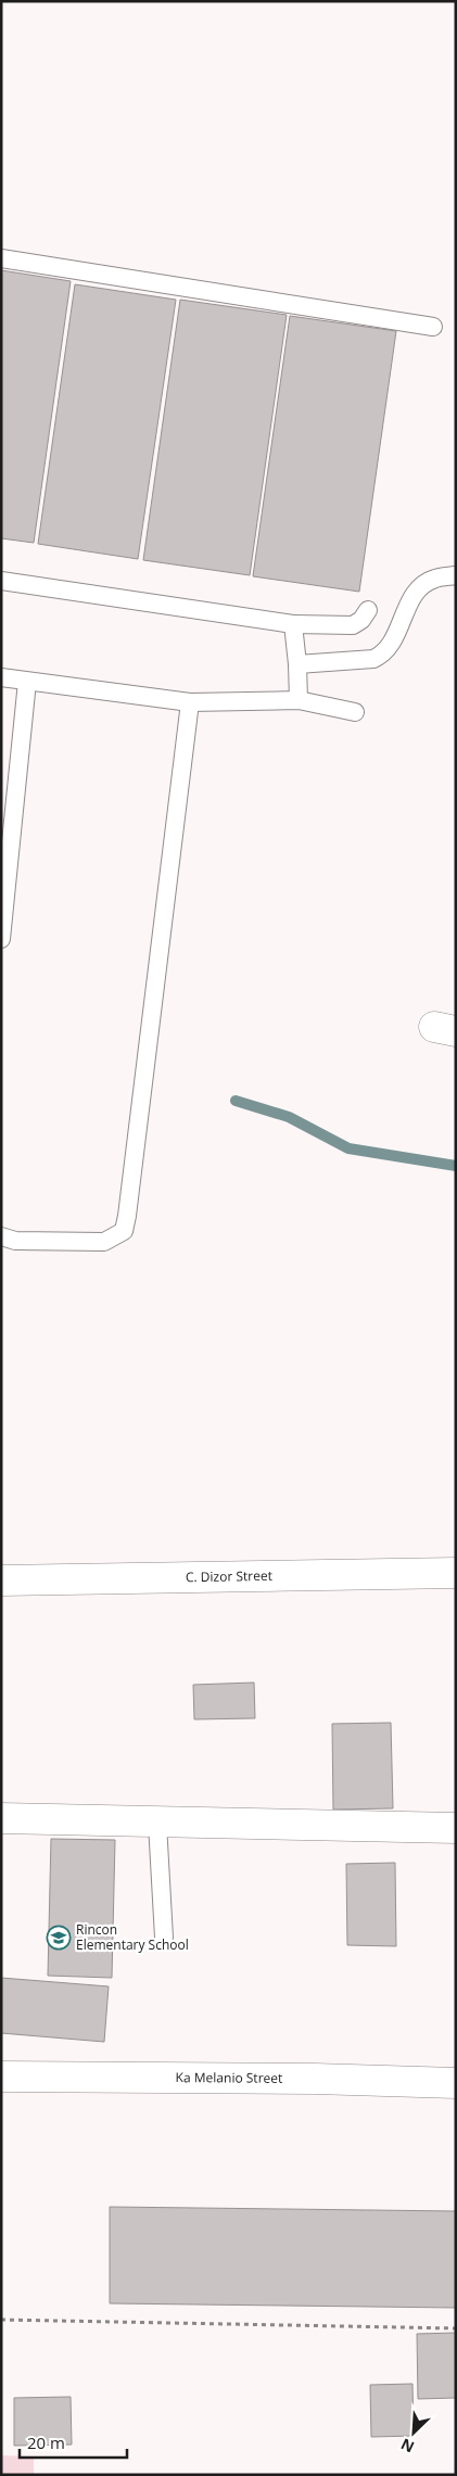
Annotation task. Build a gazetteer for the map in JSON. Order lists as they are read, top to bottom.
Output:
{
  "streets": {
    "street": ["C. Dizor Street", "Ka Melanio Street"]
  },
  "places": {
    "school or university": ["Rincon Elementary School"]
  },
  "scale_bar": "20 m",
  "north": "bottom left"
}
